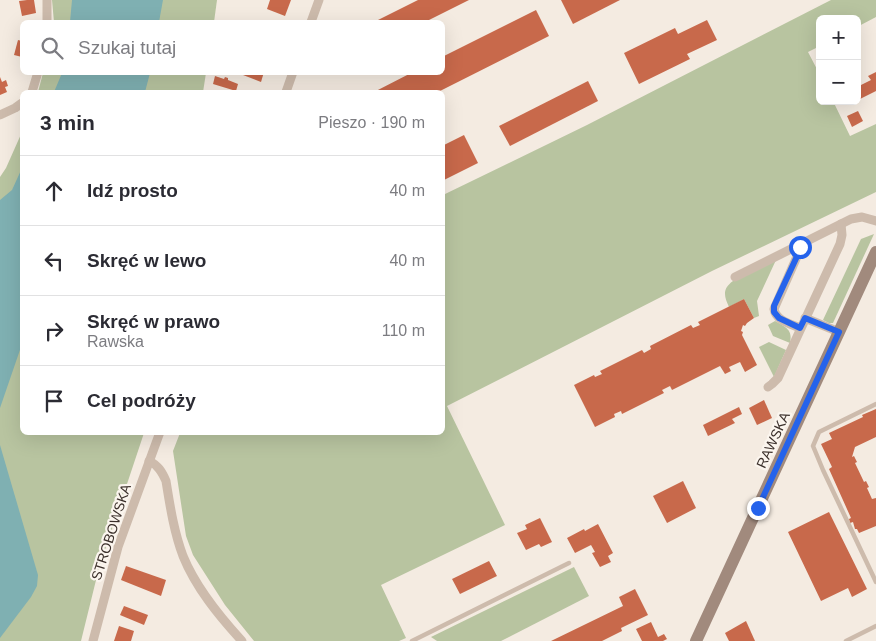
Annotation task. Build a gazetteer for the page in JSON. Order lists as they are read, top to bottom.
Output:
{
  "streets": {
    "street": ["RAWSKA", "STROBOWSKA"]
  },
  "page": {
    "map_buttons": ["+", "−"],
    "search": "Szukaj tutaj",
    "heading": ["3 min", "Pieszo · 190 m"],
    "list": [
      ["Idź prosto", "40 m"],
      ["Skręć w lewo", "40 m"],
      ["Skręć w prawo", "Rawska", "110 m"],
      "Cel podróży"
    ]
  }
}
